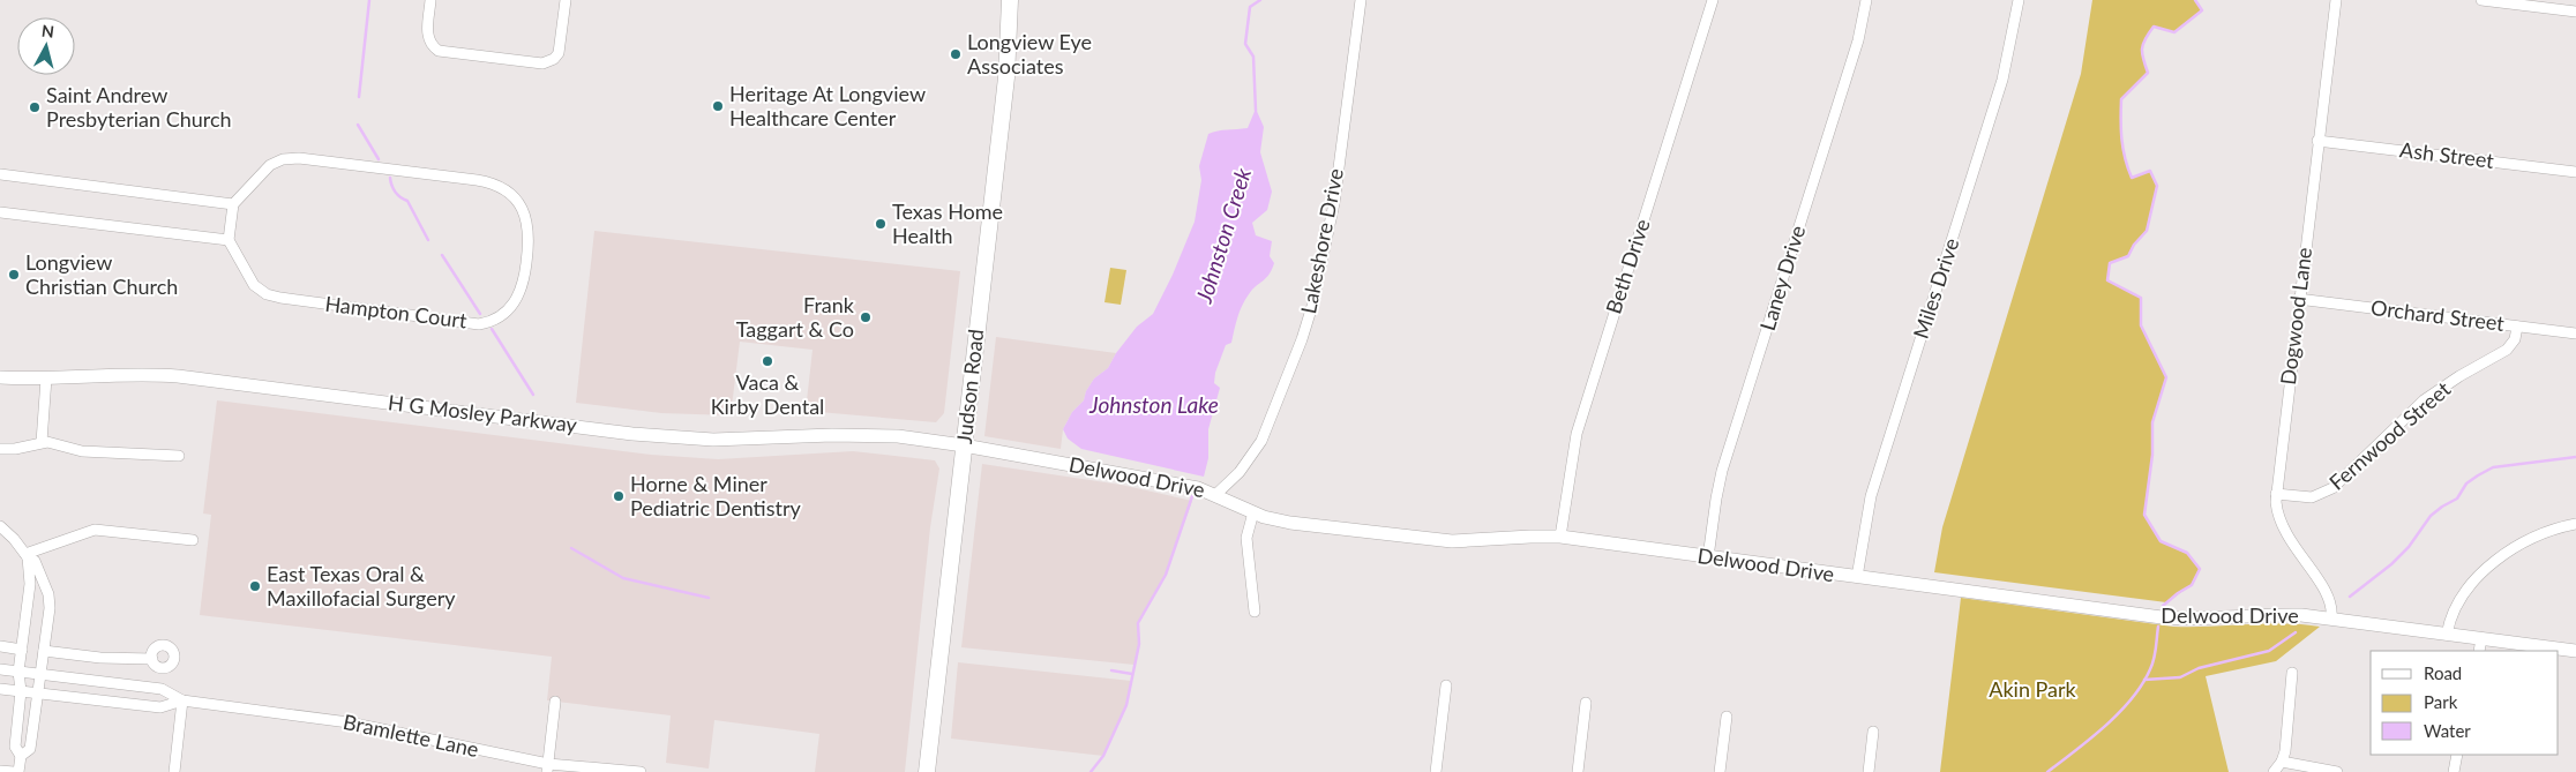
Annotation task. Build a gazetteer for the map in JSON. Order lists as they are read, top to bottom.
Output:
{
  "streets": {
    "main road": ["Judson Road"],
    "street": [
      "Ash Street",
      "Lakeshore Drive",
      "Beth Drive",
      "Laney Drive",
      "Miles Drive",
      "Hampton Court",
      "Dogwood Lane",
      "Orchard Street",
      "H G Mosley Parkway",
      "Fernwood Street",
      "Delwood Drive",
      "Bramlette Lane"
    ]
  },
  "crossings": [
    ["Ash Street", "Dogwood Lane"],
    ["Lakeshore Drive", "Delwood Drive"],
    ["Beth Drive", "Delwood Drive"],
    ["Laney Drive", "Delwood Drive"],
    ["Miles Drive", "Delwood Drive"],
    ["Dogwood Lane", "Orchard Street"],
    ["Dogwood Lane", "Fernwood Street"],
    ["Dogwood Lane", "Delwood Drive"],
    ["Orchard Street", "Fernwood Street"],
    ["Judson Road", "H G Mosley Parkway"],
    ["Judson Road", "Delwood Drive"],
    ["H G Mosley Parkway", "Delwood Drive"]
  ],
  "water": ["Johnston Creek", "Johnston Lake"],
  "parks": ["Akin Park"],
  "places": [
    "Longview Eye Associates",
    "Heritage At Longview Healthcare Center",
    "Saint Andrew Presbyterian Church",
    "Texas Home Health",
    "Longview Christian Church",
    "Frank Taggart & Co",
    "Vaca & Kirby Dental",
    "Horne & Miner Pediatric Dentistry",
    "East Texas Oral & Maxillofacial Surgery"
  ],
  "legend": ["Road", "Park", "Water"],
  "north": "top"
}
